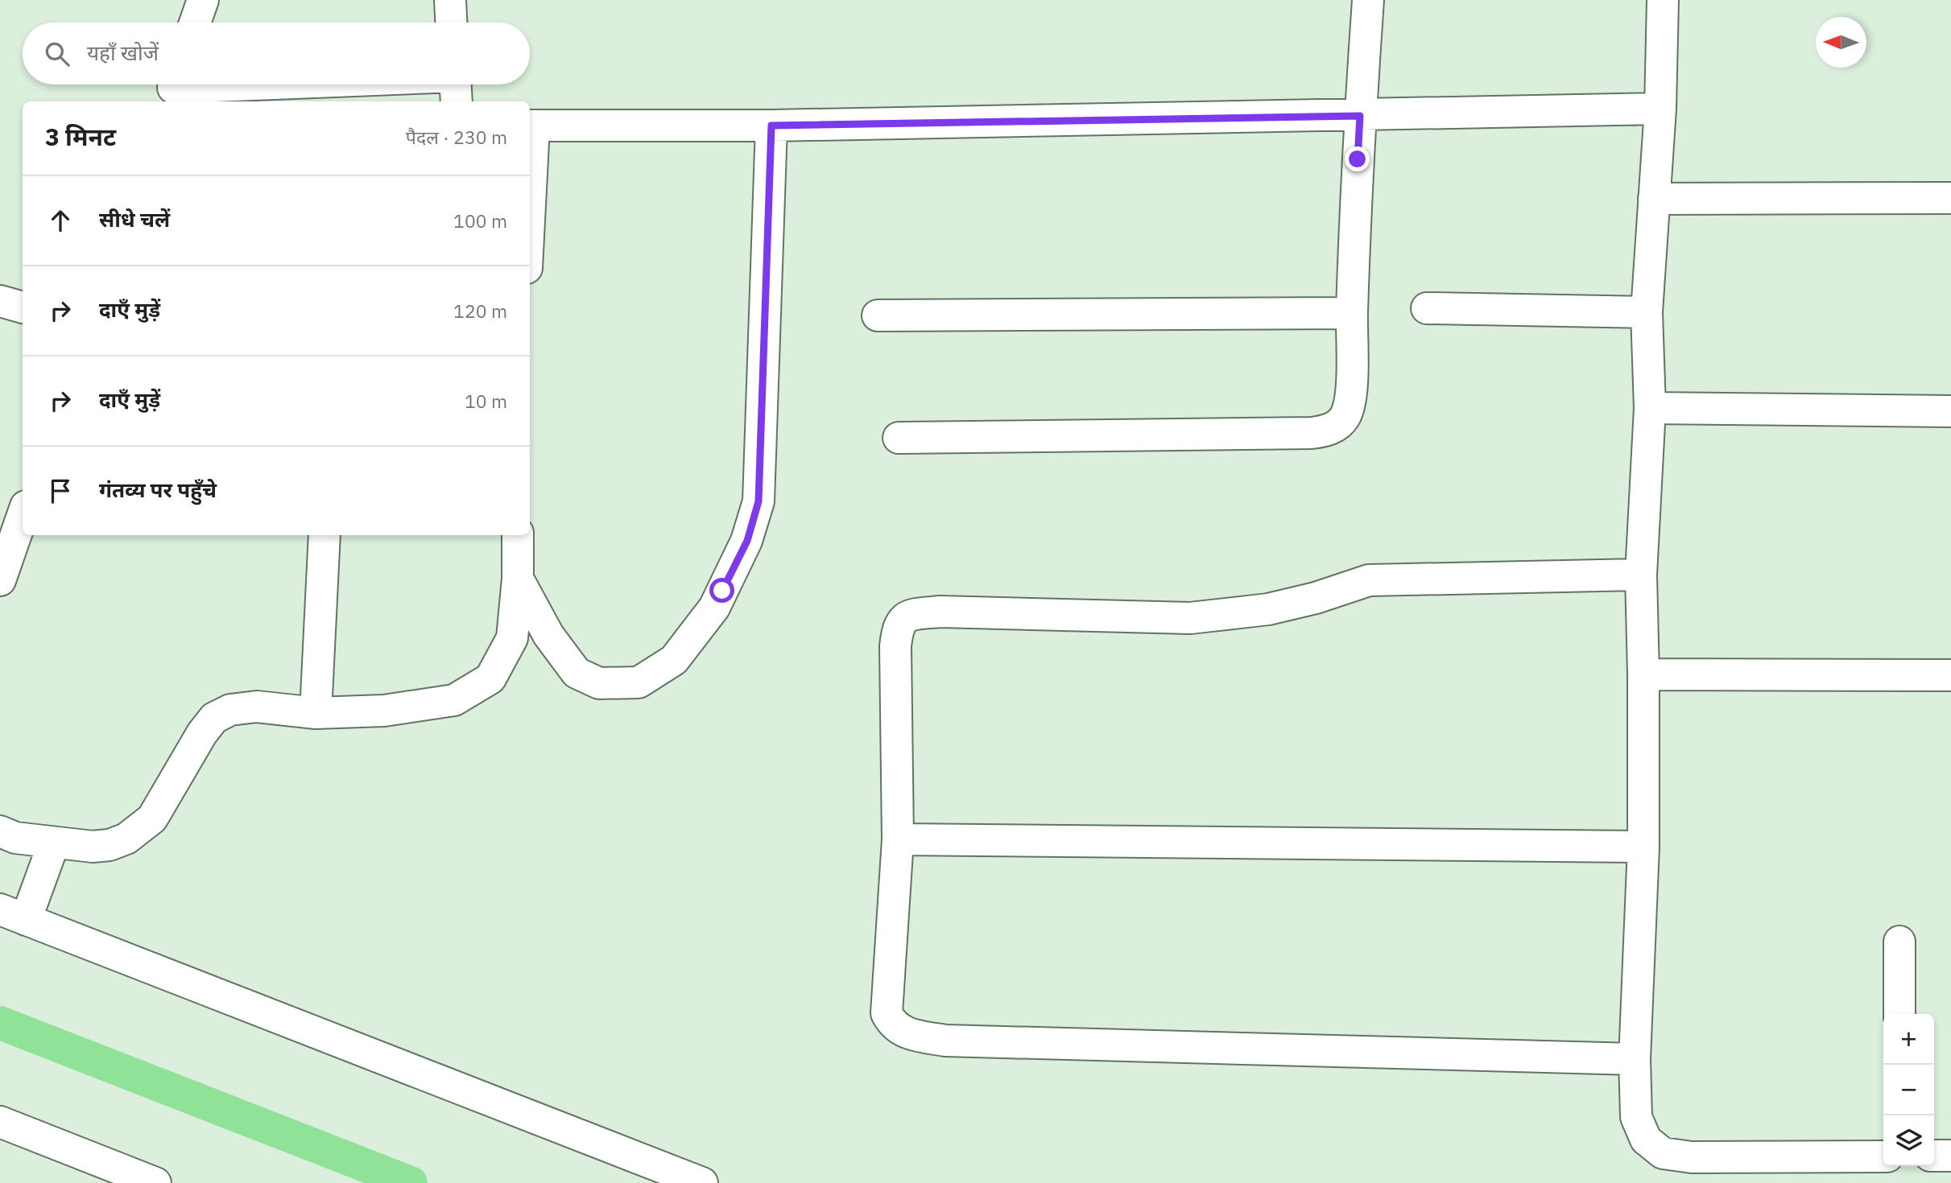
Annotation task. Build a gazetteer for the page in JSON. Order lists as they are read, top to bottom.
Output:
{
  "north": "left",
  "page": {
    "search": "यहाँ खोजें",
    "heading": ["3 मिनट", "पैदल · 230 m"],
    "list": [
      ["सीधे चलें", "100 m"],
      ["दाएँ मुड़ें", "120 m"],
      ["दाएँ मुड़ें", "10 m"],
      "गंतव्य पर पहुँचे"
    ],
    "map_buttons": ["+", "−"]
  }
}
